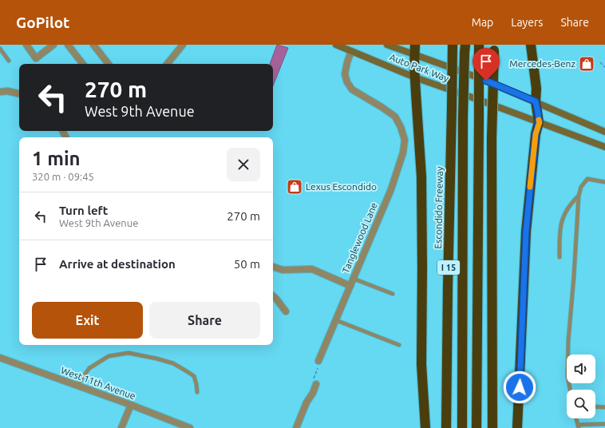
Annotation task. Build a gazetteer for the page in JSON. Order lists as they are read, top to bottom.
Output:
{
  "streets": {
    "highway": ["Escondido Freeway", "I 15"],
    "main road": ["Auto Park Way"],
    "street": ["Tanglewood Lane", "West 11th Avenue"]
  },
  "crossings": [
    ["Auto Park Way", "Tanglewood Lane"]
  ],
  "places": {
    "shop": ["Mercedes-Benz", "Lexus Escondido"]
  },
  "page": {
    "header": "GoPilot",
    "nav": ["Map", "Layers", "Share"],
    "turn": ["270 m", "West 9th Avenue"],
    "heading": ["1 min", "320 m · 09:45"],
    "list": [
      {
        "name": "Turn left",
        "note": "West 9th Avenue",
        "value": "270 m"
      },
      {
        "name": "Arrive at destination",
        "value": "50 m"
      }
    ],
    "buttons": ["Exit", "Share"]
  }
}
